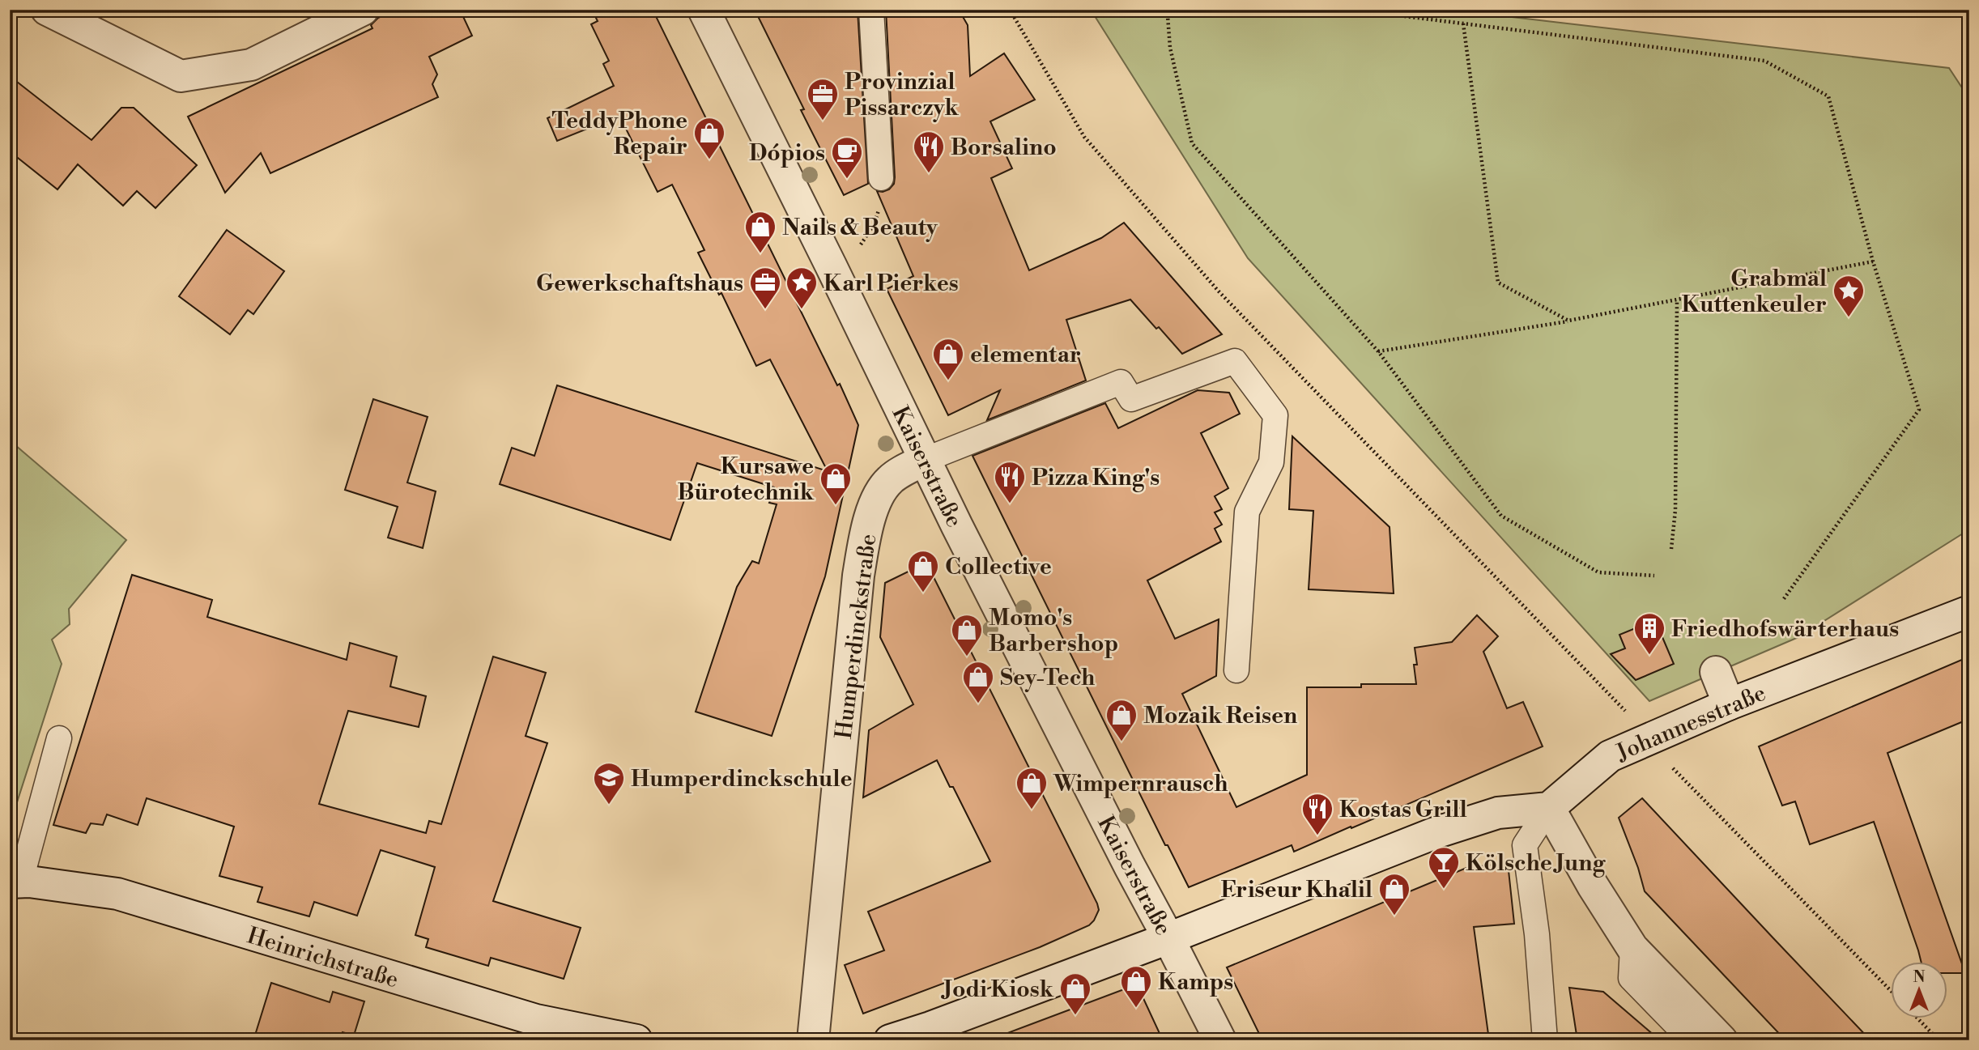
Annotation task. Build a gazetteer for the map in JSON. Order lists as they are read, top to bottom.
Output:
{
  "streets": {
    "street": [
      "Kaiserstraße",
      "Humperdinckstraße",
      "Johannesstraße",
      "Heinrichstraße"
    ]
  },
  "crossings": [
    ["Kaiserstraße", "Humperdinckstraße"]
  ],
  "places": {
    "office": ["Provinzial Pissarczyk", "Gewerkschaftshaus"],
    "shop": [
      "TeddyPhone Repair",
      "Nails & Beauty",
      "elementar",
      "Kursawe Bürotechnik",
      "Collective",
      "Momo's Barbershop",
      "Sey-Tech",
      "Mozaik Reisen",
      "Wimpernrausch",
      "Friseur Khalil",
      "Kamps",
      "Jodi Kiosk"
    ],
    "restaurant": ["Borsalino", "Pizza King's", "Kostas Grill"],
    "cafe": ["Dópios"],
    "place": ["Karl Pierkes", "Grabmal Kuttenkeuler"],
    "building": ["Friedhofswärterhaus"],
    "school or university": ["Humperdinckschule"],
    "bar": ["Kölsche Jung"]
  },
  "north": "top"
}
